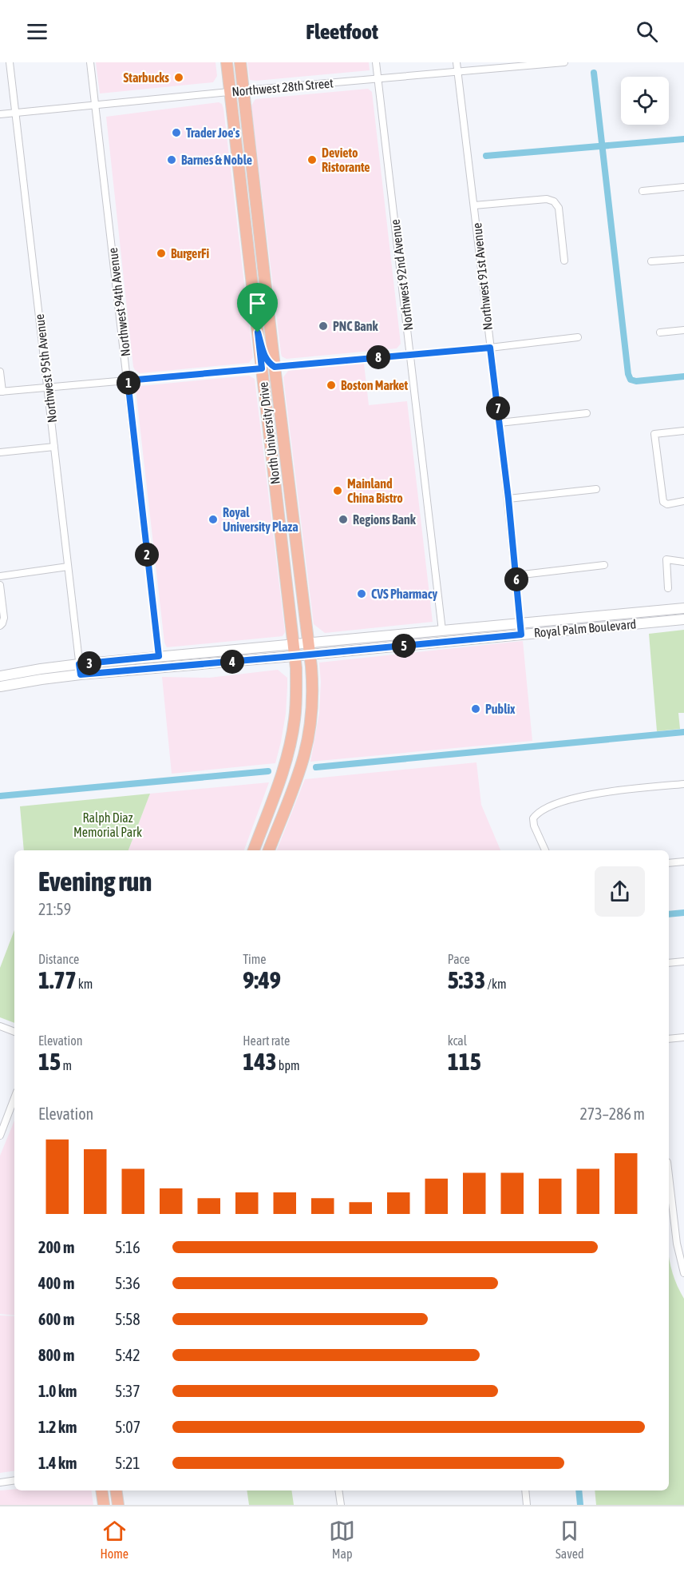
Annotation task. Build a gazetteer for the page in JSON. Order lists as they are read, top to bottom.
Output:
{
  "streets": {
    "main road": ["North University Drive", "Royal Palm Boulevard"],
    "street": [
      "Northwest 28th Street",
      "Northwest 92nd Avenue",
      "Northwest 91st Avenue",
      "Northwest 94th Avenue",
      "Northwest 95th Avenue"
    ]
  },
  "crossings": [
    ["Northwest 28th Street", "Northwest 92nd Avenue"],
    ["Northwest 28th Street", "Northwest 91st Avenue"],
    ["Northwest 28th Street", "Northwest 94th Avenue"],
    ["Northwest 28th Street", "Northwest 95th Avenue"],
    ["Northwest 28th Street", "North University Drive"],
    ["Northwest 92nd Avenue", "Royal Palm Boulevard"],
    ["Northwest 91st Avenue", "Royal Palm Boulevard"],
    ["Northwest 94th Avenue", "Royal Palm Boulevard"],
    ["Northwest 95th Avenue", "Royal Palm Boulevard"],
    ["North University Drive", "Royal Palm Boulevard"]
  ],
  "parks": ["Ralph Diaz Memorial Park"],
  "places": [
    "Starbucks",
    "Trader Joe's",
    "Barnes & Noble",
    "Devieto Ristorante",
    "BurgerFi",
    "PNC Bank",
    "Boston Market",
    "Mainland China Bistro",
    "Royal University Plaza",
    "Regions Bank",
    "CVS Pharmacy",
    "Publix"
  ],
  "page": {
    "header": "Fleetfoot",
    "pins": [
      "8",
      "1",
      "7",
      "2",
      "6",
      "5",
      "4",
      "3"
    ],
    "heading": ["Evening run", "21:59"],
    "stats": [
      ["Distance", "1.77 km"],
      ["Time", "9:49"],
      ["Pace", "5:33 /km"],
      ["Elevation", "15 m"],
      ["Heart rate", "143 bpm"],
      ["kcal", "115"]
    ],
    "chart": ["Elevation", "273–286 m"],
    "list": [
      {
        "name": "200 m",
        "note": "5:16"
      },
      {
        "name": "400 m",
        "note": "5:36"
      },
      {
        "name": "600 m",
        "note": "5:58"
      },
      {
        "name": "800 m",
        "note": "5:42"
      },
      {
        "name": "1.0 km",
        "note": "5:37"
      },
      {
        "name": "1.2 km",
        "note": "5:07"
      },
      {
        "name": "1.4 km",
        "note": "5:21"
      }
    ],
    "tabs": ["Home", "Map", "Saved"]
  }
}
